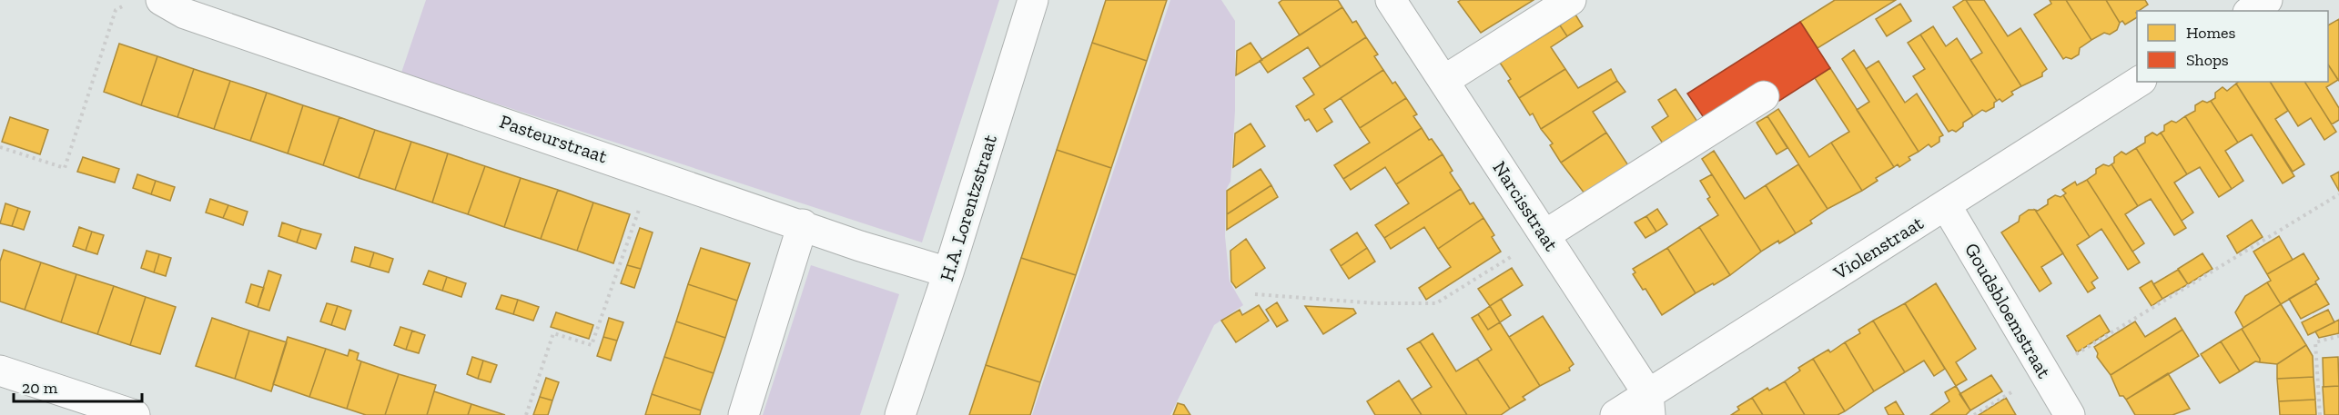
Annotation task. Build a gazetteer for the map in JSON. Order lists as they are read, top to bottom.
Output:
{
  "streets": {
    "street": [
      "Pasteurstraat",
      "Narcisstraat",
      "H.A. Lorentzstraat",
      "Violenstraat",
      "Goudsbloemstraat"
    ]
  },
  "crossings": [
    ["Pasteurstraat", "H.A. Lorentzstraat"],
    ["Narcisstraat", "Violenstraat"],
    ["Violenstraat", "Goudsbloemstraat"]
  ],
  "legend": ["Homes", "Shops"],
  "scale_bar": "20 m"
}
